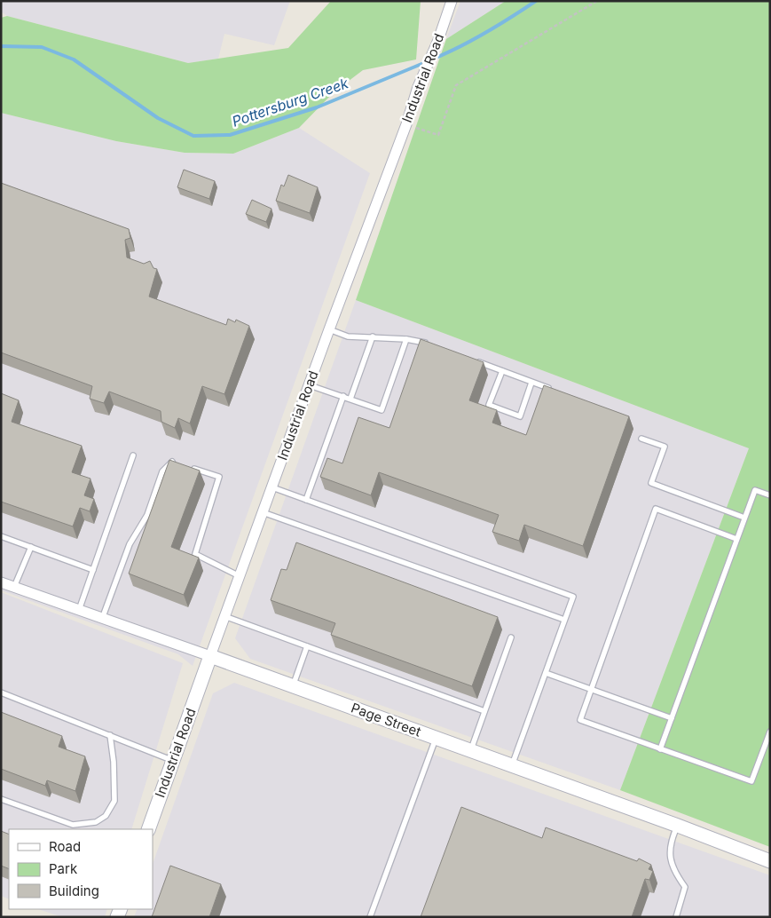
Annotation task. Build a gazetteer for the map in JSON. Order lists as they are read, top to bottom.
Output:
{
  "streets": {
    "street": ["Industrial Road", "Page Street"]
  },
  "crossings": [
    ["Industrial Road", "Page Street"]
  ],
  "water": ["Pottersburg Creek"],
  "legend": ["Road", "Park", "Building"]
}
